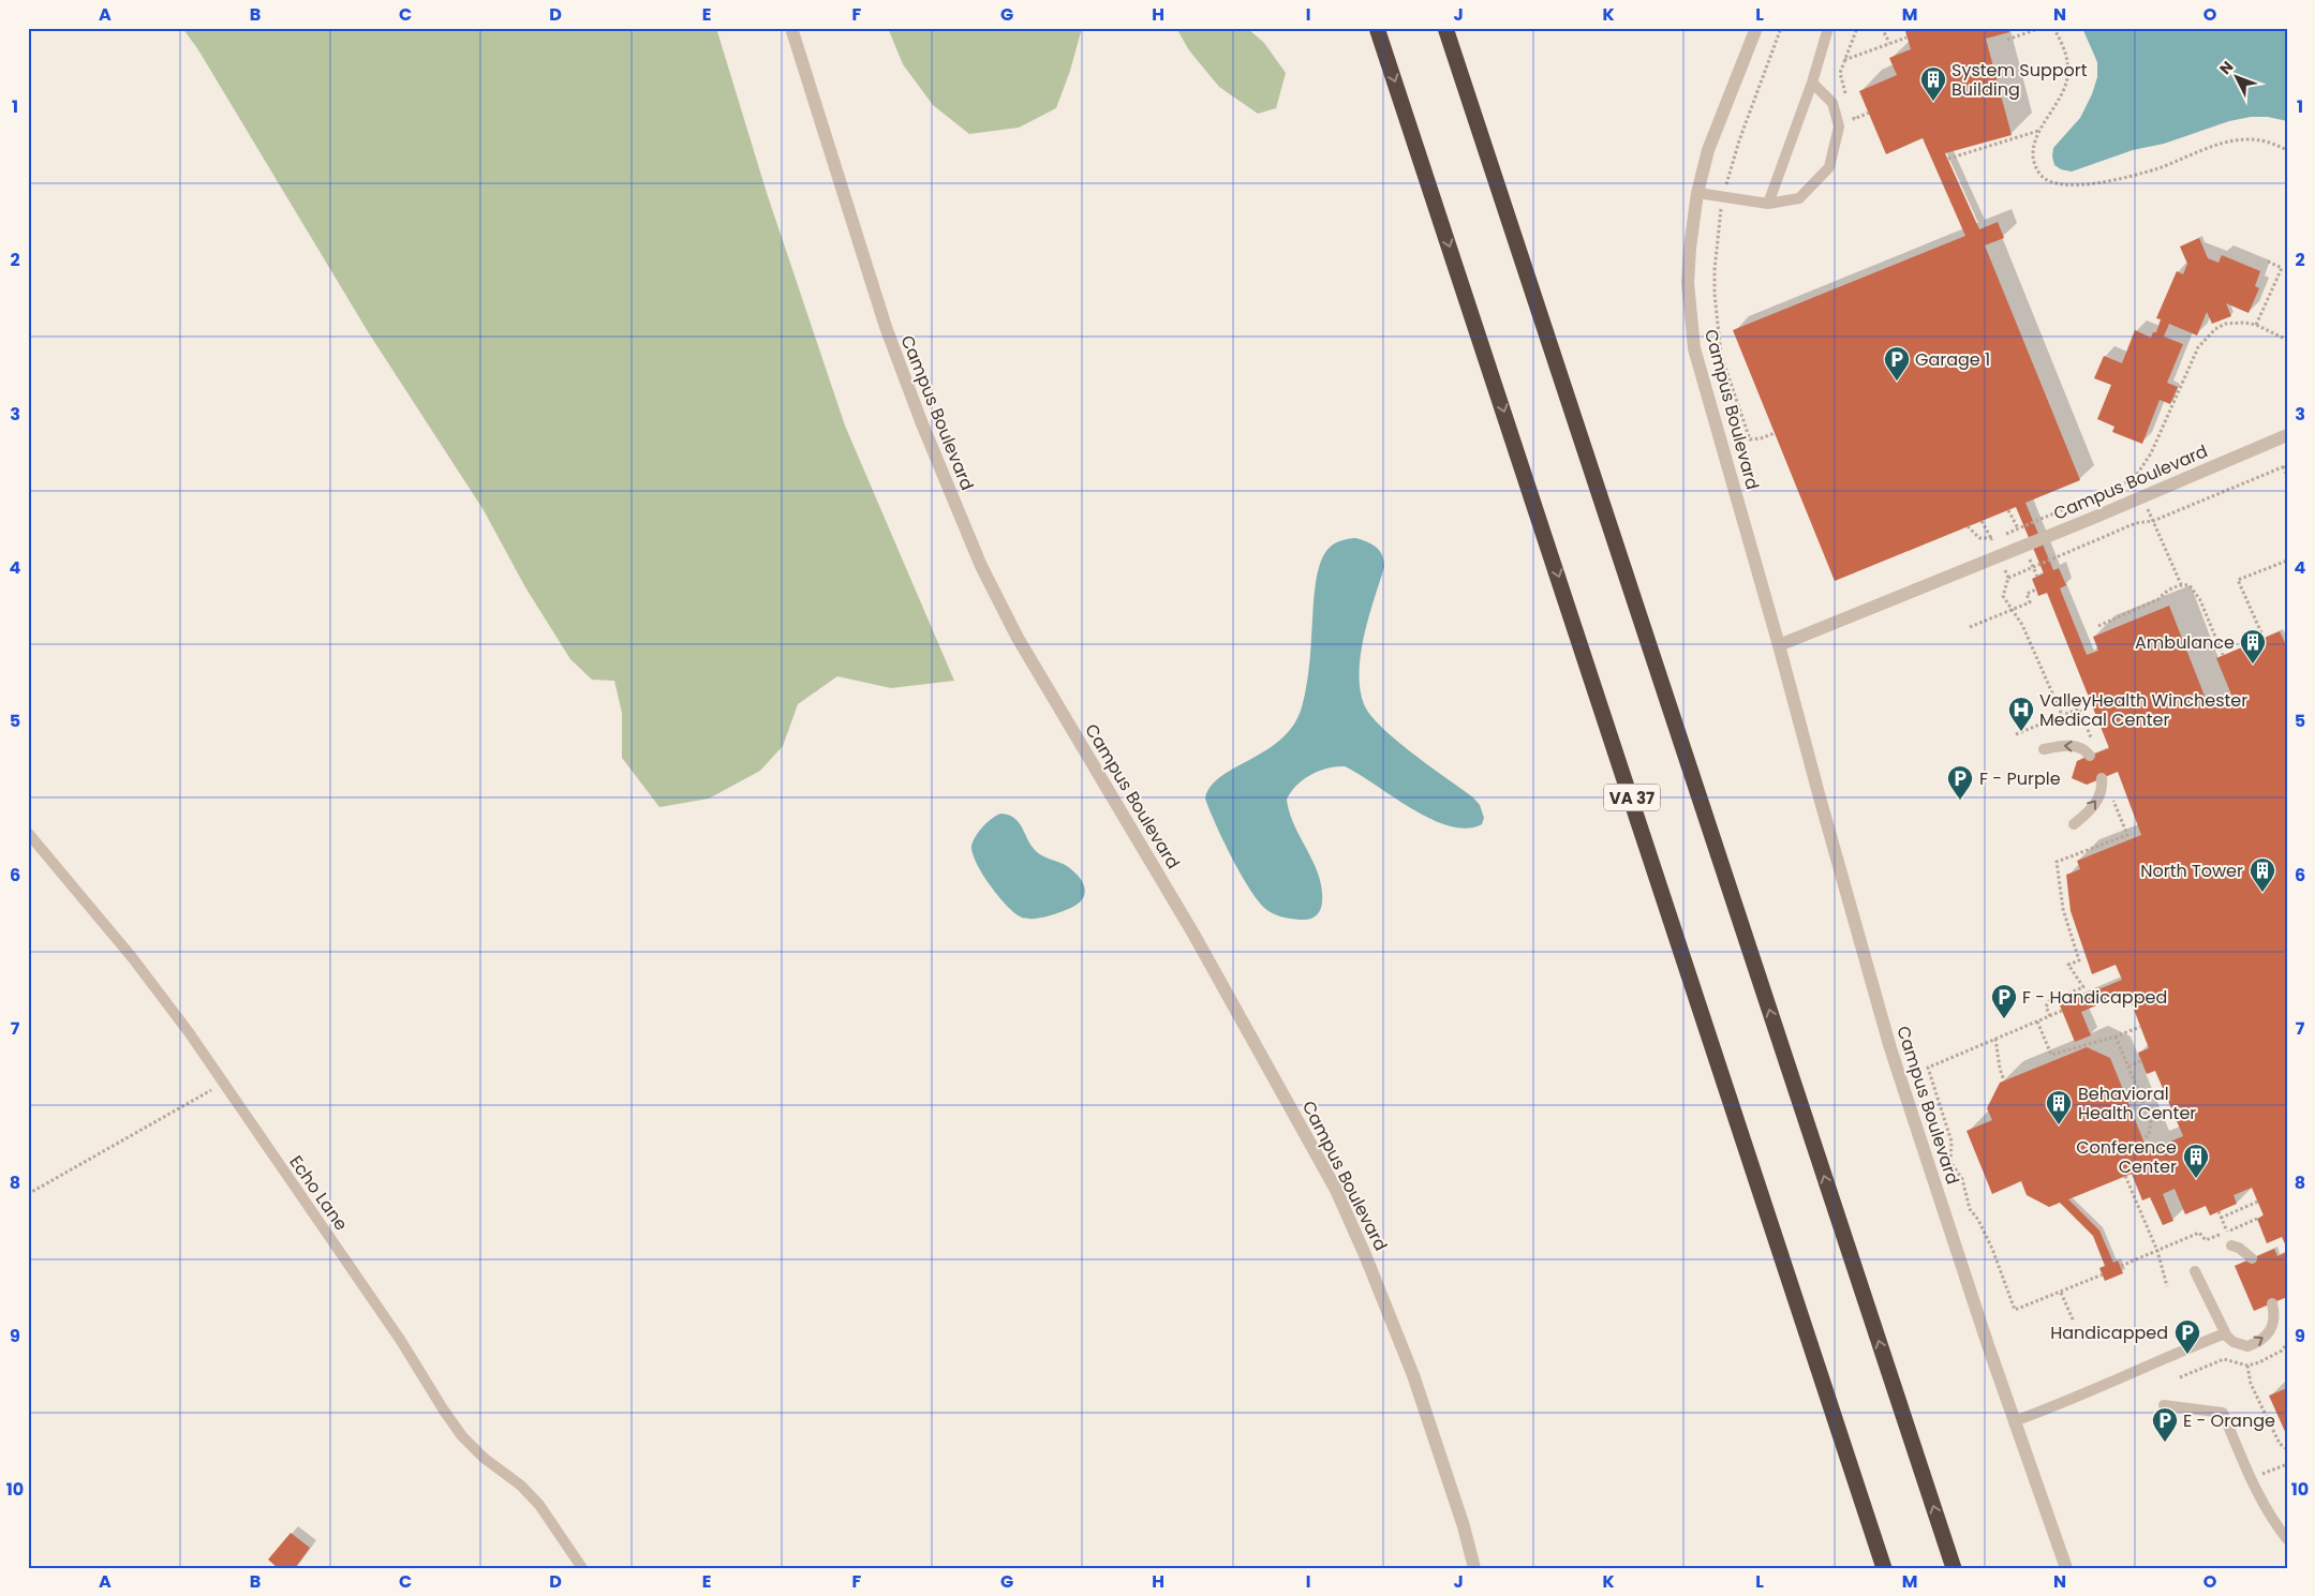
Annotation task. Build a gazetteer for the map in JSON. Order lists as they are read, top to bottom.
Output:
{
  "streets": {
    "highway": ["VA 37"],
    "street": ["Campus Boulevard"],
    "lane": ["Echo Lane"]
  },
  "places": {
    "building": [
      "System Support Building",
      "Ambulance",
      "North Tower",
      "Behavioral Health Center",
      "Conference Center"
    ],
    "parking": [
      "Garage 1",
      "F - Purple",
      "F - Handicapped",
      "Handicapped",
      "E - Orange"
    ],
    "hospital": ["ValleyHealth Winchester Medical Center"]
  },
  "north": "top left",
  "grid": {
    "columns": [
      "A",
      "B",
      "C",
      "D",
      "E",
      "F",
      "G",
      "H",
      "I",
      "J",
      "K",
      "L",
      "M",
      "N",
      "O"
    ],
    "rows": [
      "1",
      "2",
      "3",
      "4",
      "5",
      "6",
      "7",
      "8",
      "9",
      "10"
    ]
  }
}
